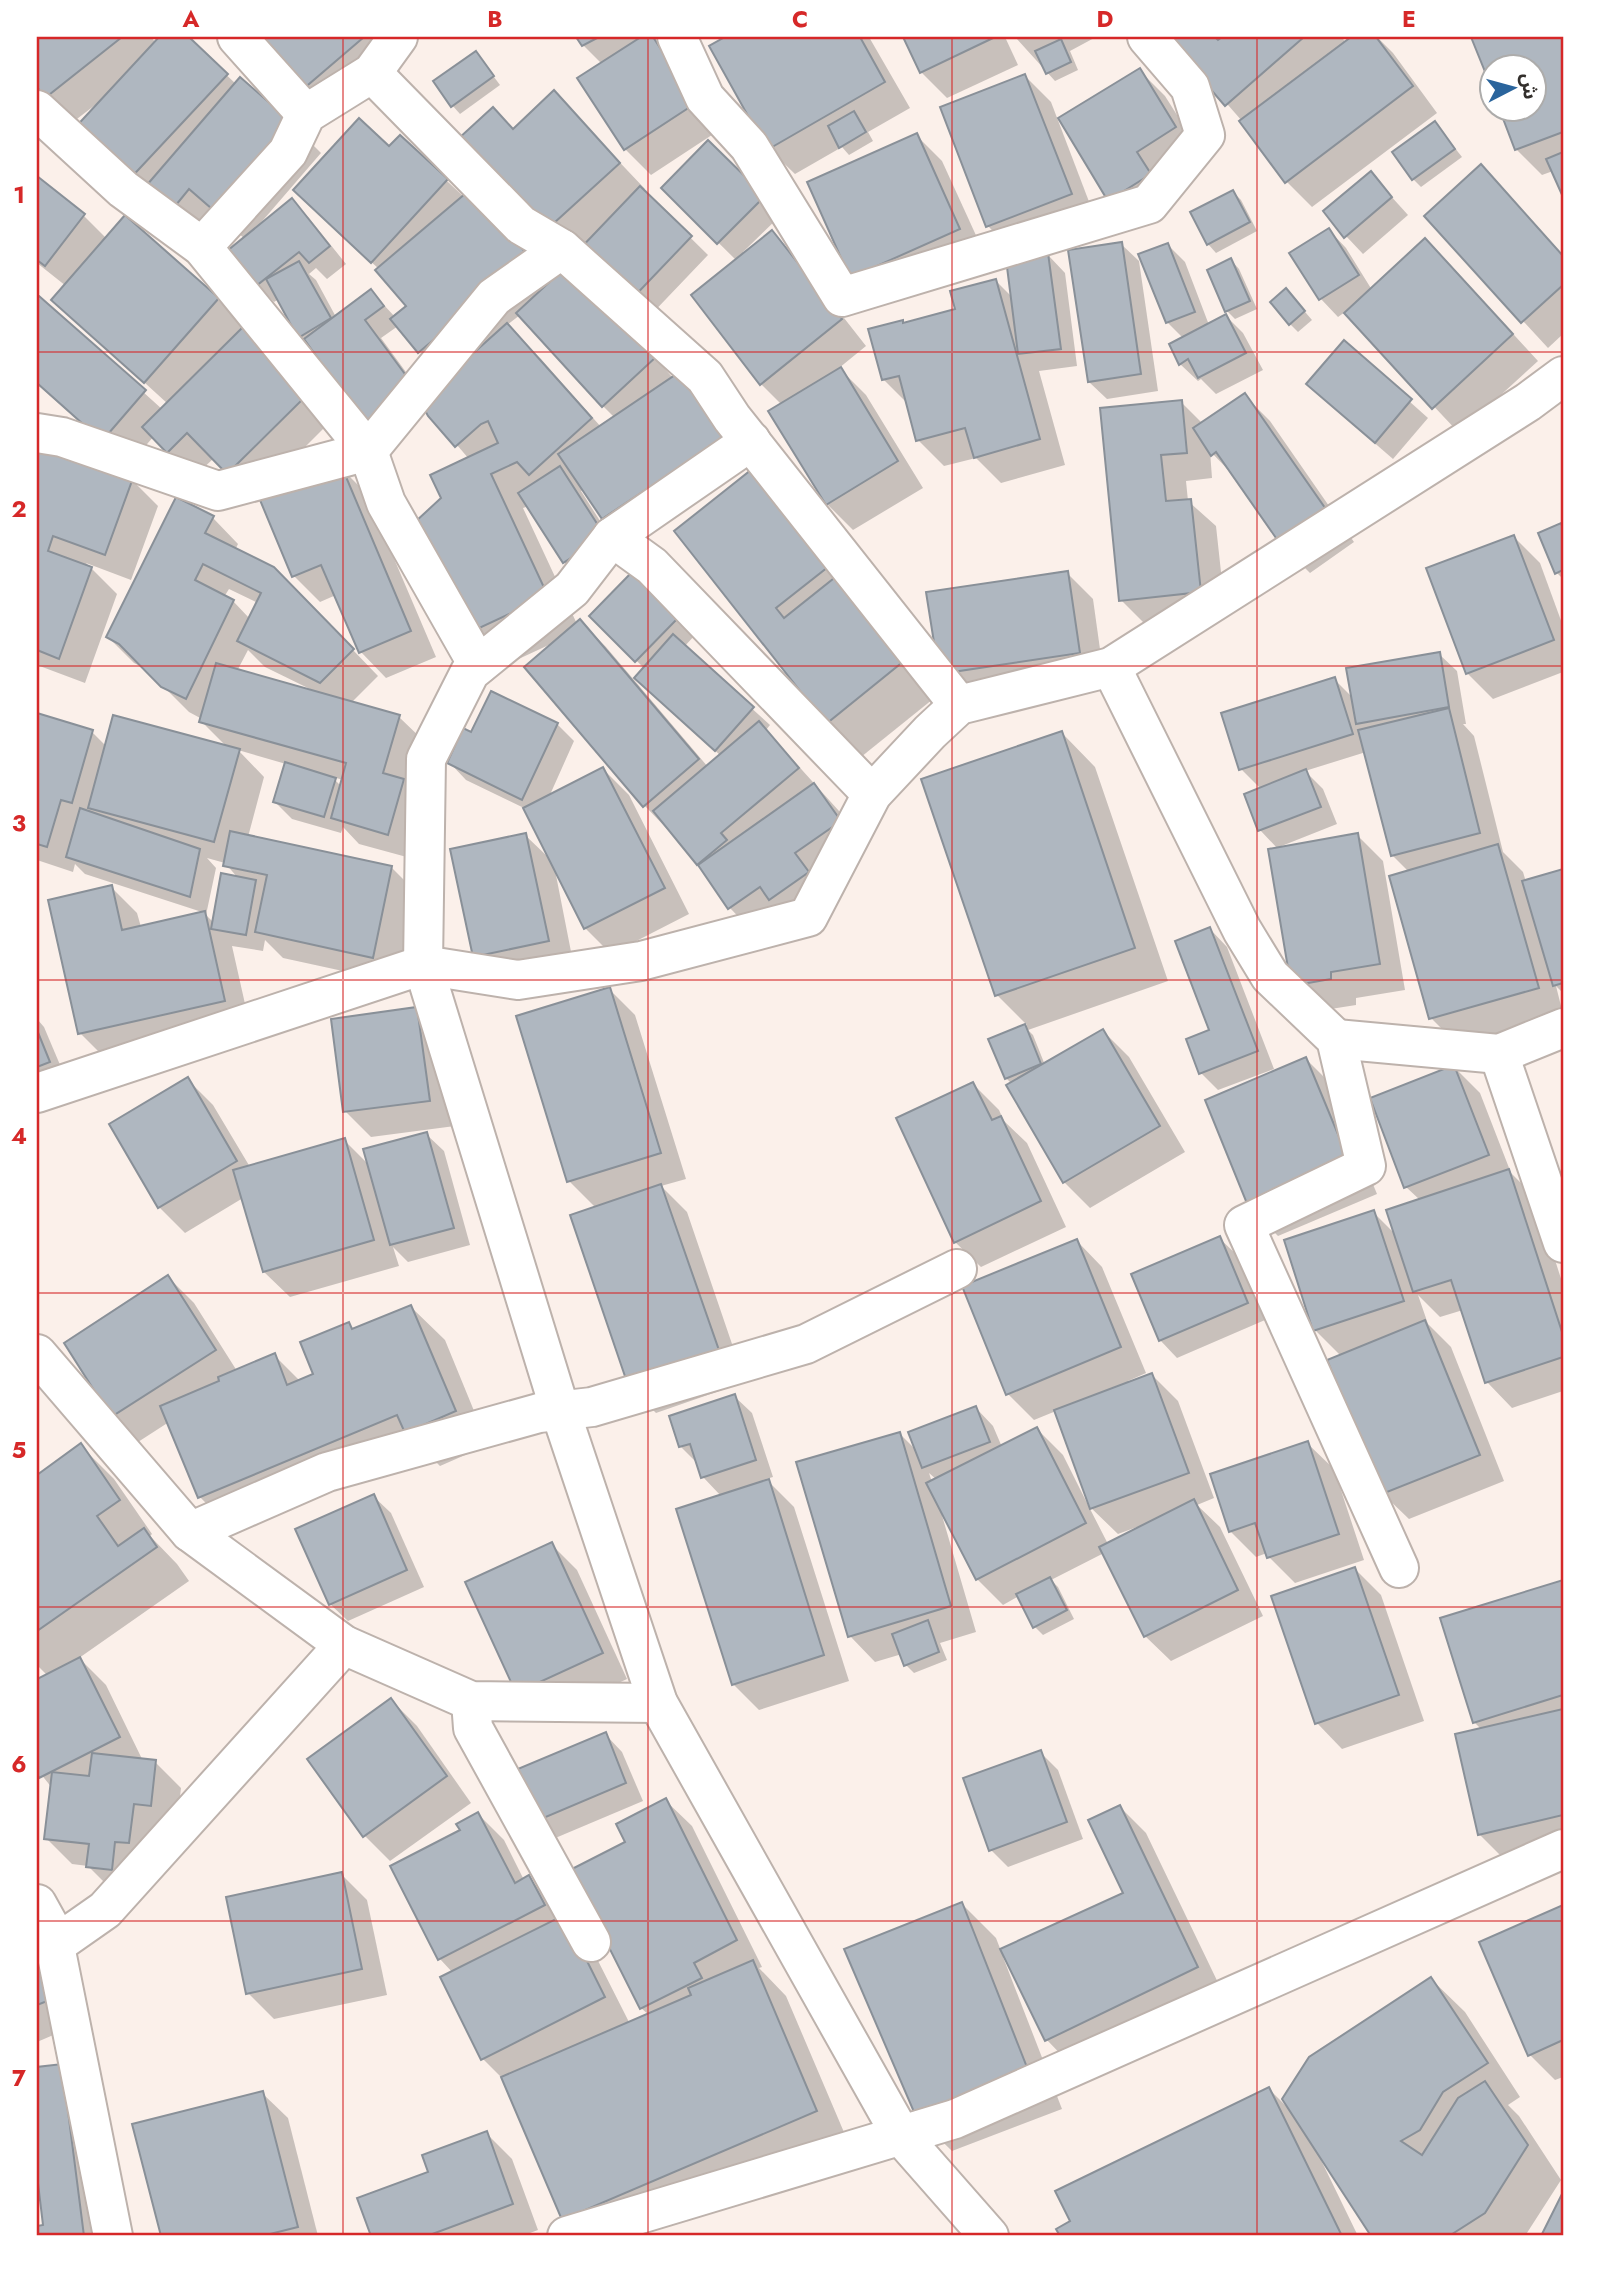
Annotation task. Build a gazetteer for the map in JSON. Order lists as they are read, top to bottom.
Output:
{
  "north": "right",
  "grid": {
    "columns": [
      "A",
      "B",
      "C",
      "D",
      "E"
    ],
    "rows": [
      "1",
      "2",
      "3",
      "4",
      "5",
      "6",
      "7"
    ]
  }
}
